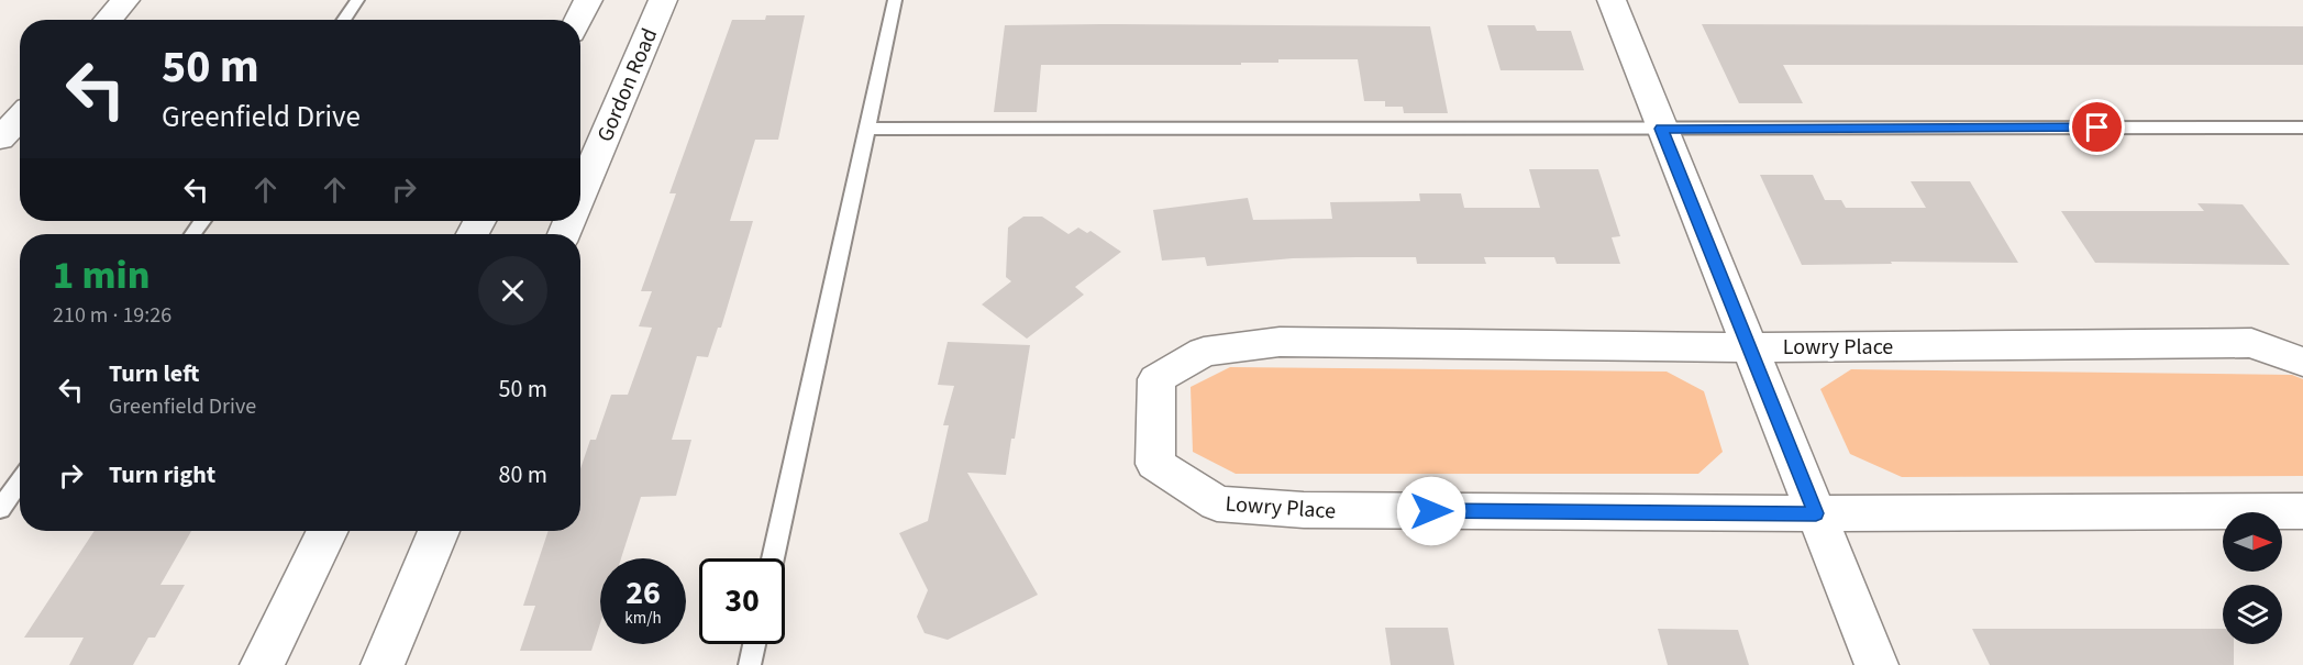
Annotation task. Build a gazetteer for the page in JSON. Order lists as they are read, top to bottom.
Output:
{
  "streets": {
    "street": ["Gordon Road", "Lowry Place"]
  },
  "north": "right",
  "page": {
    "turn": ["50 m", "Greenfield Drive"],
    "heading": ["1 min", "210 m · 19:26"],
    "list": [
      {
        "name": "Turn left",
        "note": "Greenfield Drive",
        "value": "50 m"
      },
      {
        "name": "Turn right",
        "value": "80 m"
      }
    ],
    "speed": "26 km/h",
    "limit": "30"
  }
}
